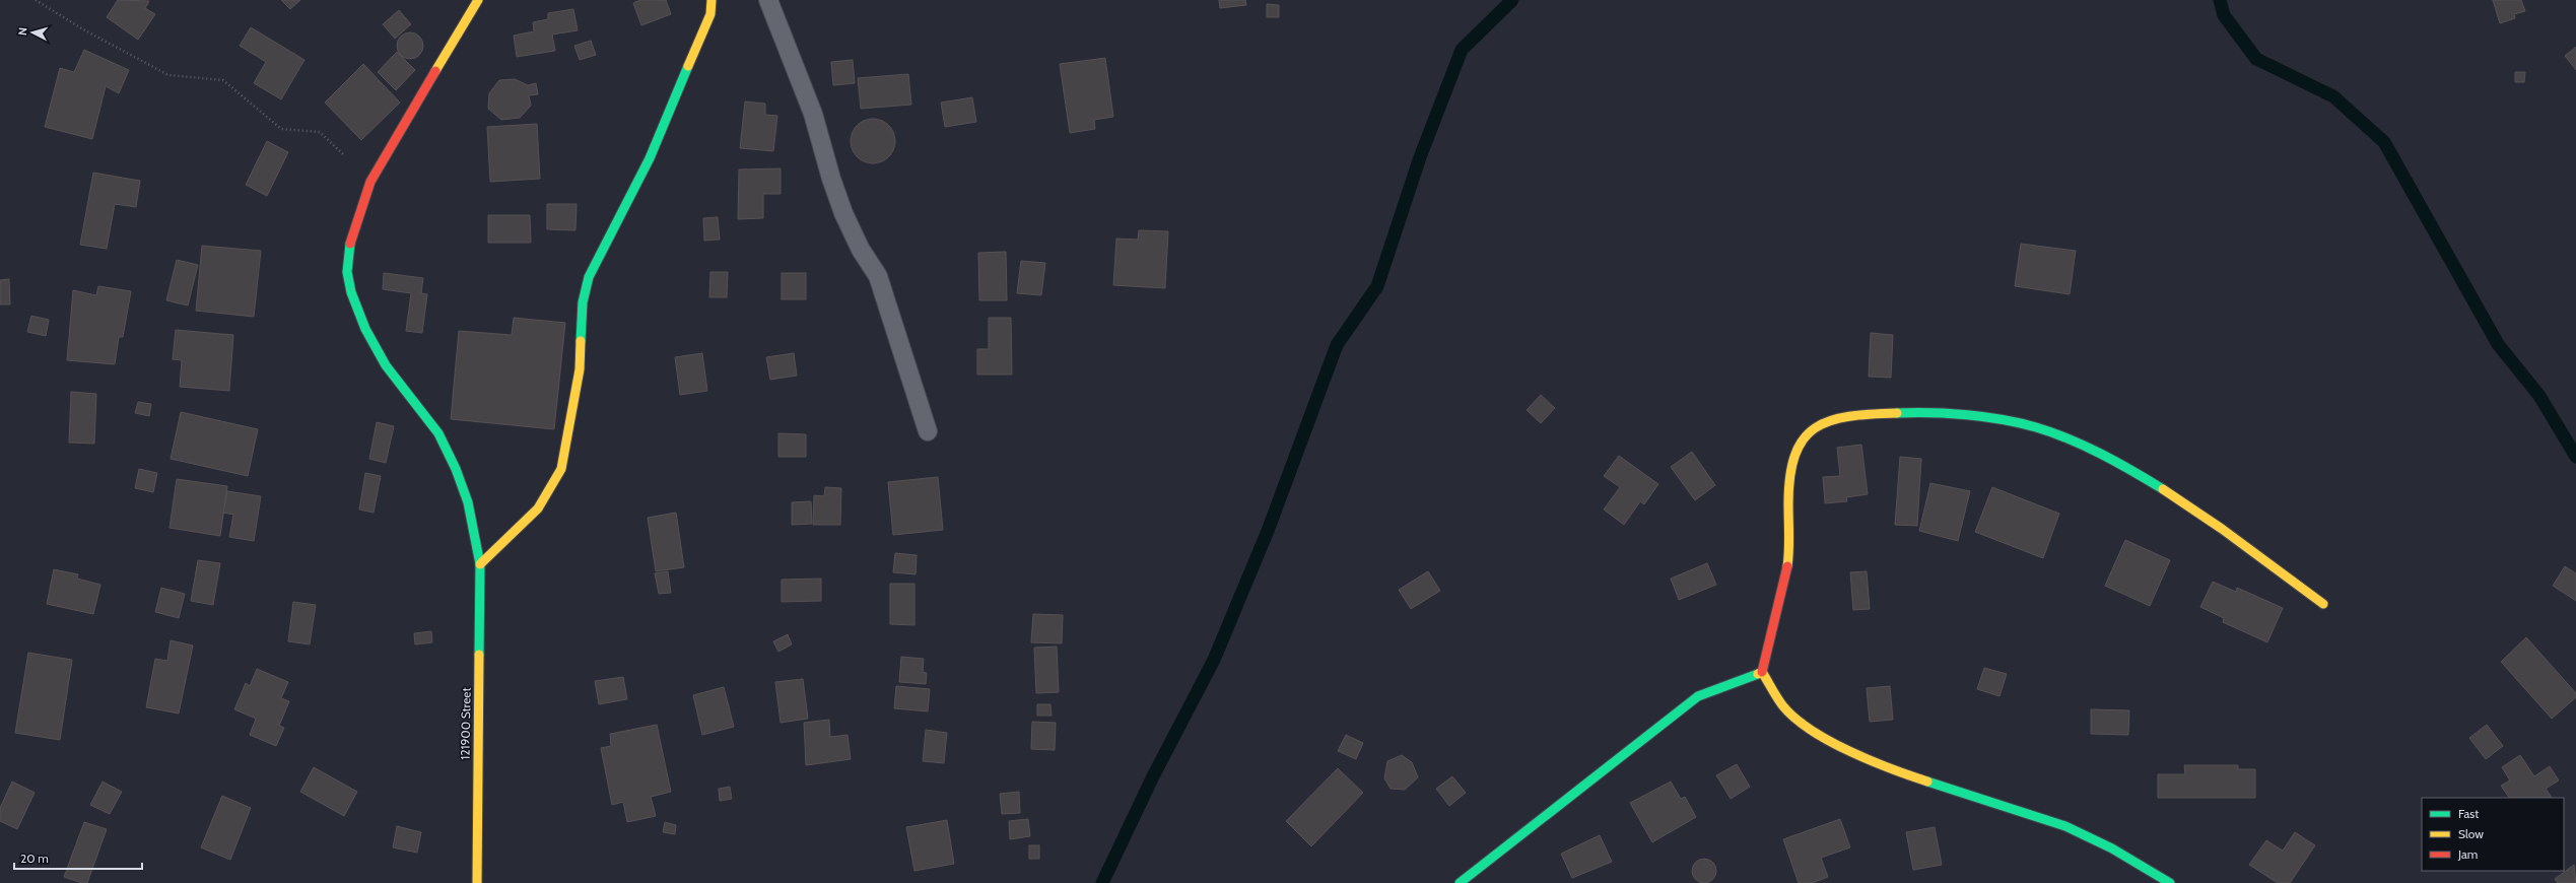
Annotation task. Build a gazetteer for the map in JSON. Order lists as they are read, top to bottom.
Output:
{
  "streets": {
    "street": ["121900 Street"]
  },
  "legend": ["Fast", "Slow", "Jam"],
  "scale_bar": "20 m",
  "north": "left"
}
